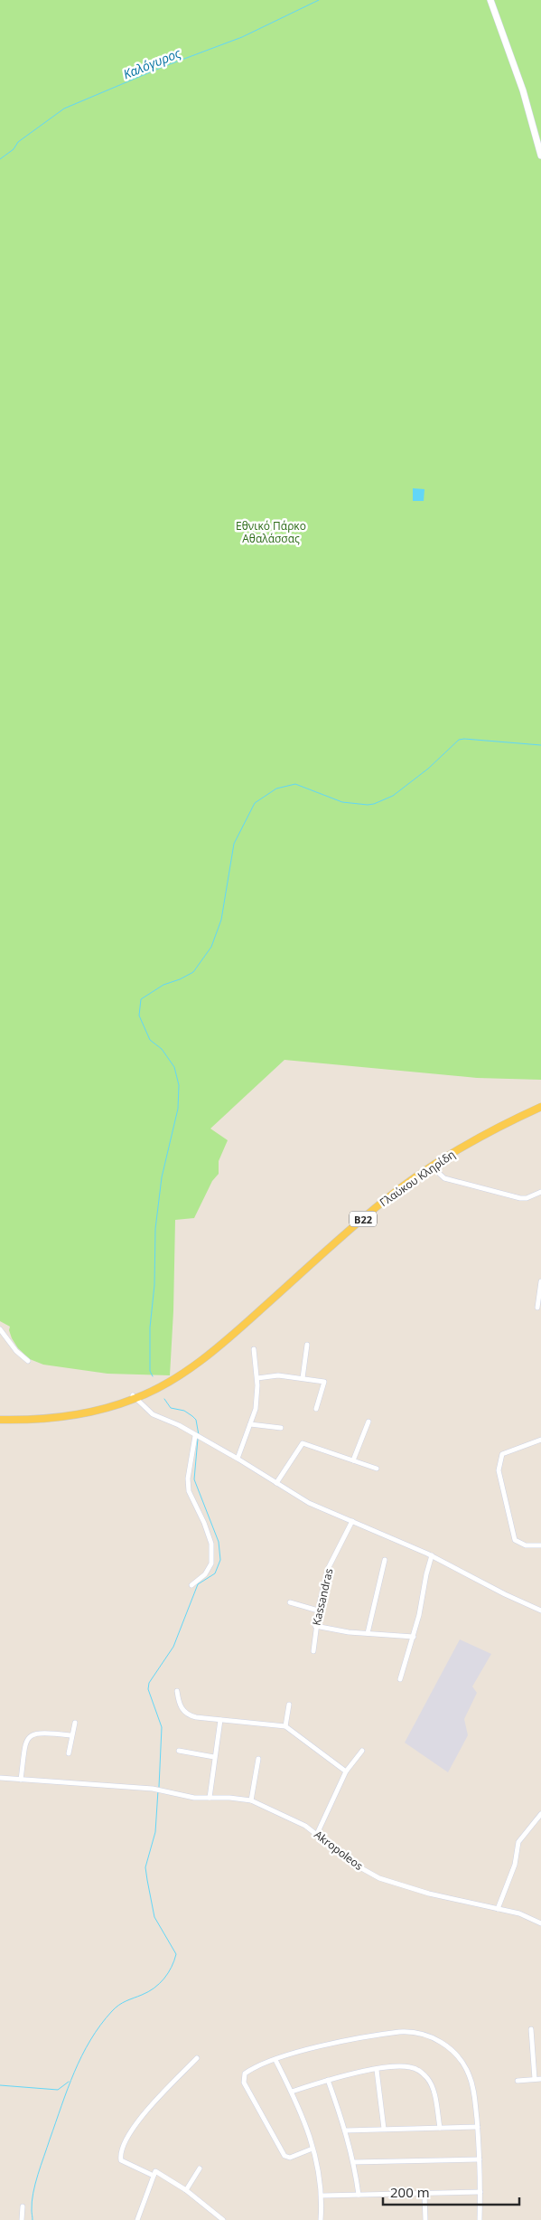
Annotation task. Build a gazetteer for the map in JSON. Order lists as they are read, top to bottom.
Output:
{
  "streets": {
    "main road": ["Γλαύκου Κληρίδη", "B22"],
    "street": ["Kassandras", "Akropoleos"]
  },
  "water": ["Καλόγυρος"],
  "parks": ["Εθνικό Πάρκο Αθαλάσσας"],
  "scale_bar": "200 m"
}
